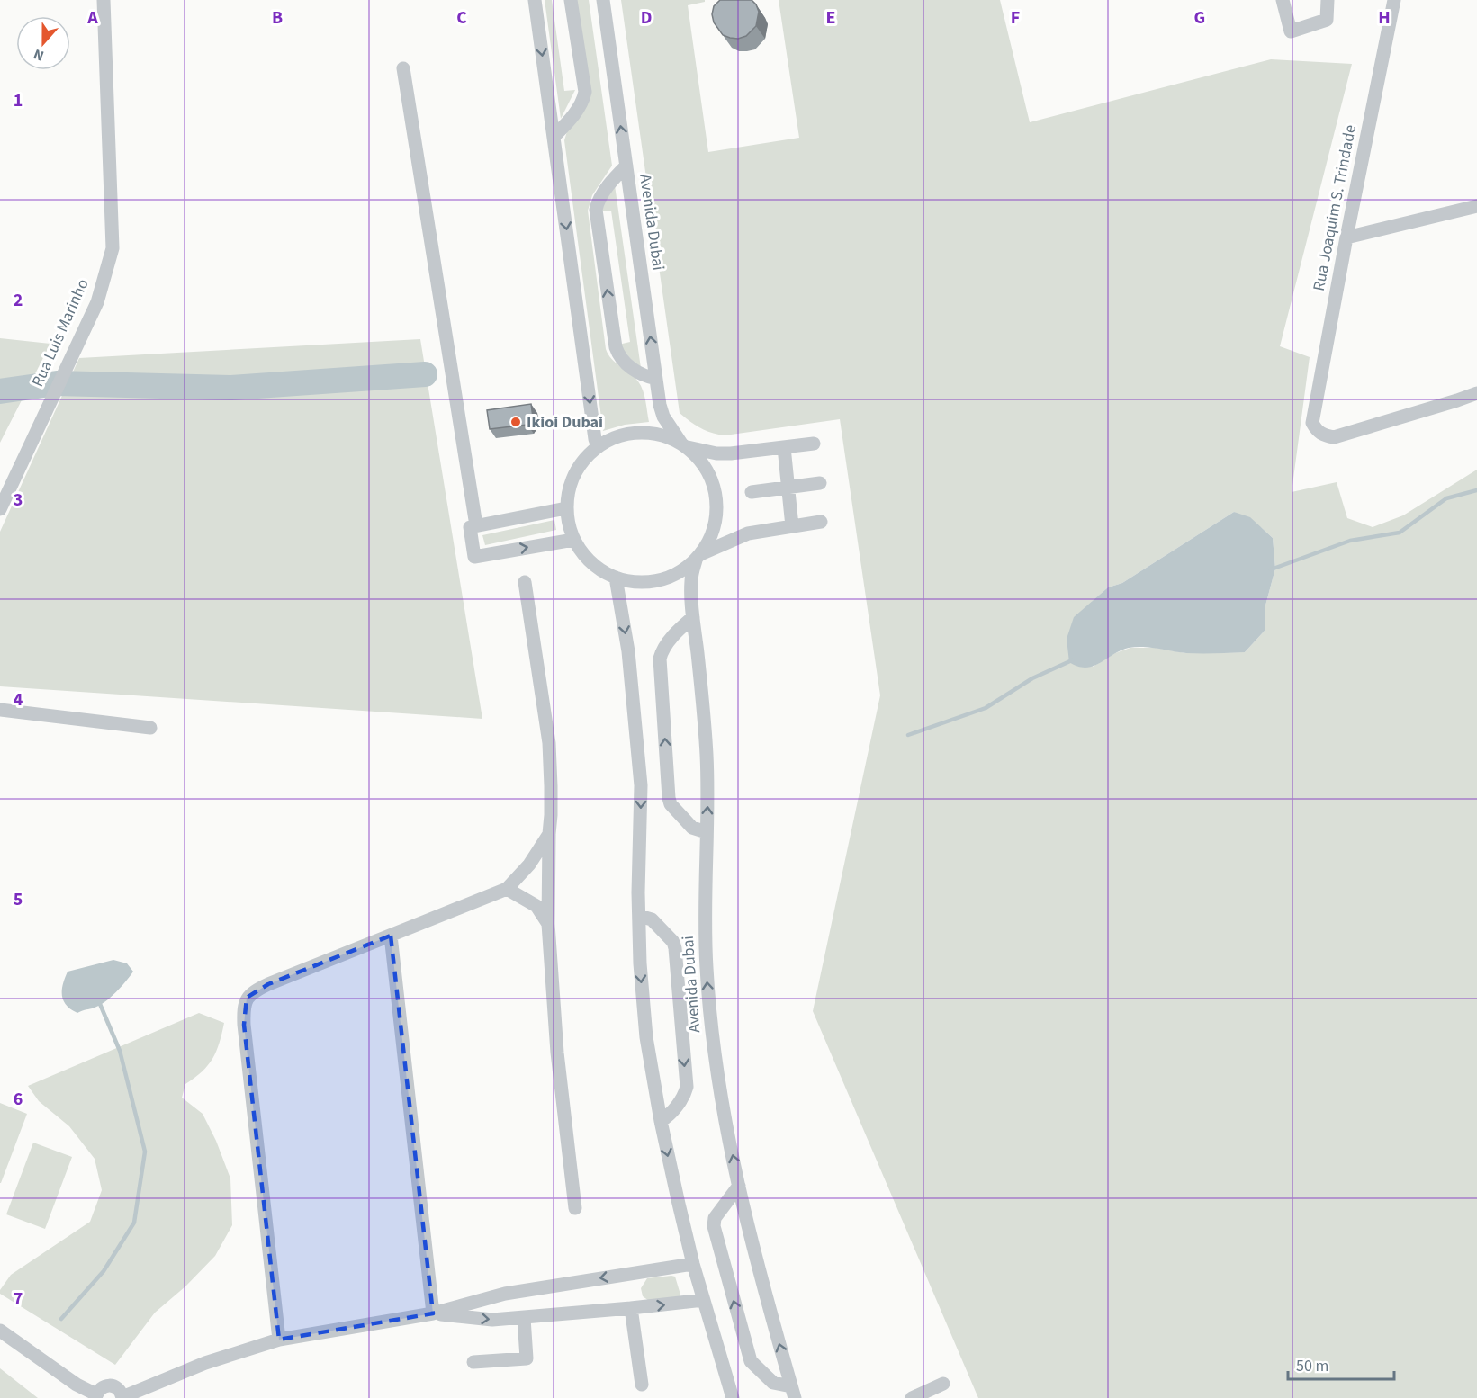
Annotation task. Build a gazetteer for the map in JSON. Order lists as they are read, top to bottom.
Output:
{
  "streets": {
    "street": ["Rua Joaquim S. Trindade", "Avenida Dubai", "Rua Luis Marinho"]
  },
  "places": ["Ikioi Dubai"],
  "scale_bar": "50 m",
  "north": "bottom",
  "grid": {
    "columns": [
      "A",
      "B",
      "C",
      "D",
      "E",
      "F",
      "G",
      "H"
    ],
    "rows": [
      "1",
      "2",
      "3",
      "4",
      "5",
      "6",
      "7"
    ]
  }
}
